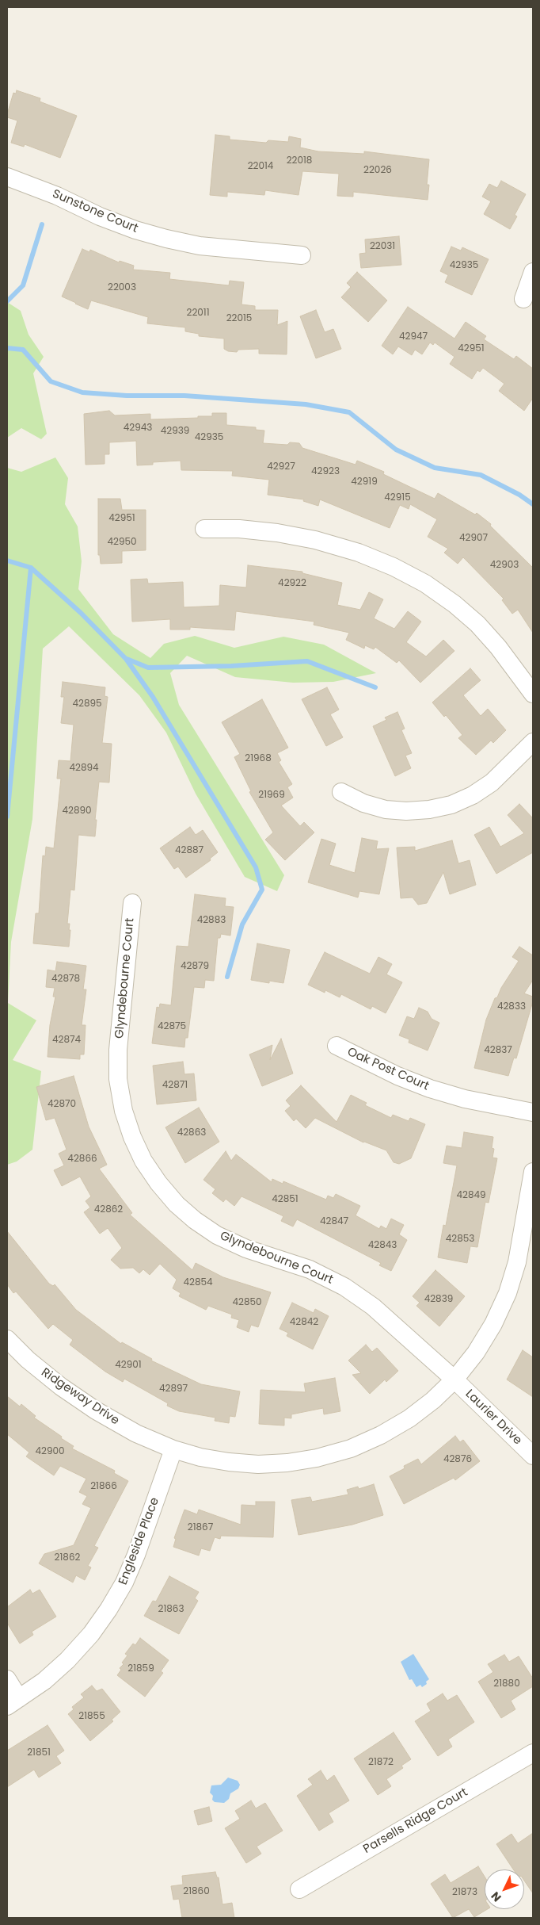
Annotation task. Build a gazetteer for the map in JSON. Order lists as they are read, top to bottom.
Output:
{
  "streets": {
    "street": [
      "Sunstone Court",
      "Glyndebourne Court",
      "Oak Post Court",
      "Ridgeway Drive",
      "Laurier Drive",
      "Engleside Place",
      "Parsells Ridge Court"
    ]
  },
  "crossings": [
    ["Glyndebourne Court", "Ridgeway Drive"],
    ["Glyndebourne Court", "Laurier Drive"],
    ["Ridgeway Drive", "Laurier Drive"],
    ["Ridgeway Drive", "Engleside Place"]
  ],
  "house_numbers": [
    "22018",
    "22014",
    "22026",
    "22031",
    "42935",
    "22003",
    "22011",
    "22015",
    "42947",
    "42951",
    "42943",
    "42939",
    "42935",
    "42927",
    "42923",
    "42919",
    "42915",
    "42951",
    "42907",
    "42950",
    "42903",
    "42922",
    "42895",
    "21968",
    "42894",
    "21969",
    "42890",
    "42887",
    "42883",
    "42879",
    "42878",
    "42833",
    "42875",
    "42874",
    "42837",
    "42871",
    "42870",
    "42863",
    "42866",
    "42849",
    "42851",
    "42862",
    "42847",
    "42853",
    "42843",
    "42854",
    "42839",
    "42850",
    "42842",
    "42901",
    "42897",
    "42900",
    "42876",
    "21866",
    "21867",
    "21862",
    "21863",
    "21859",
    "21880",
    "21855",
    "21851",
    "21872",
    "21860",
    "21873"
  ],
  "north": "bottom left"
}
